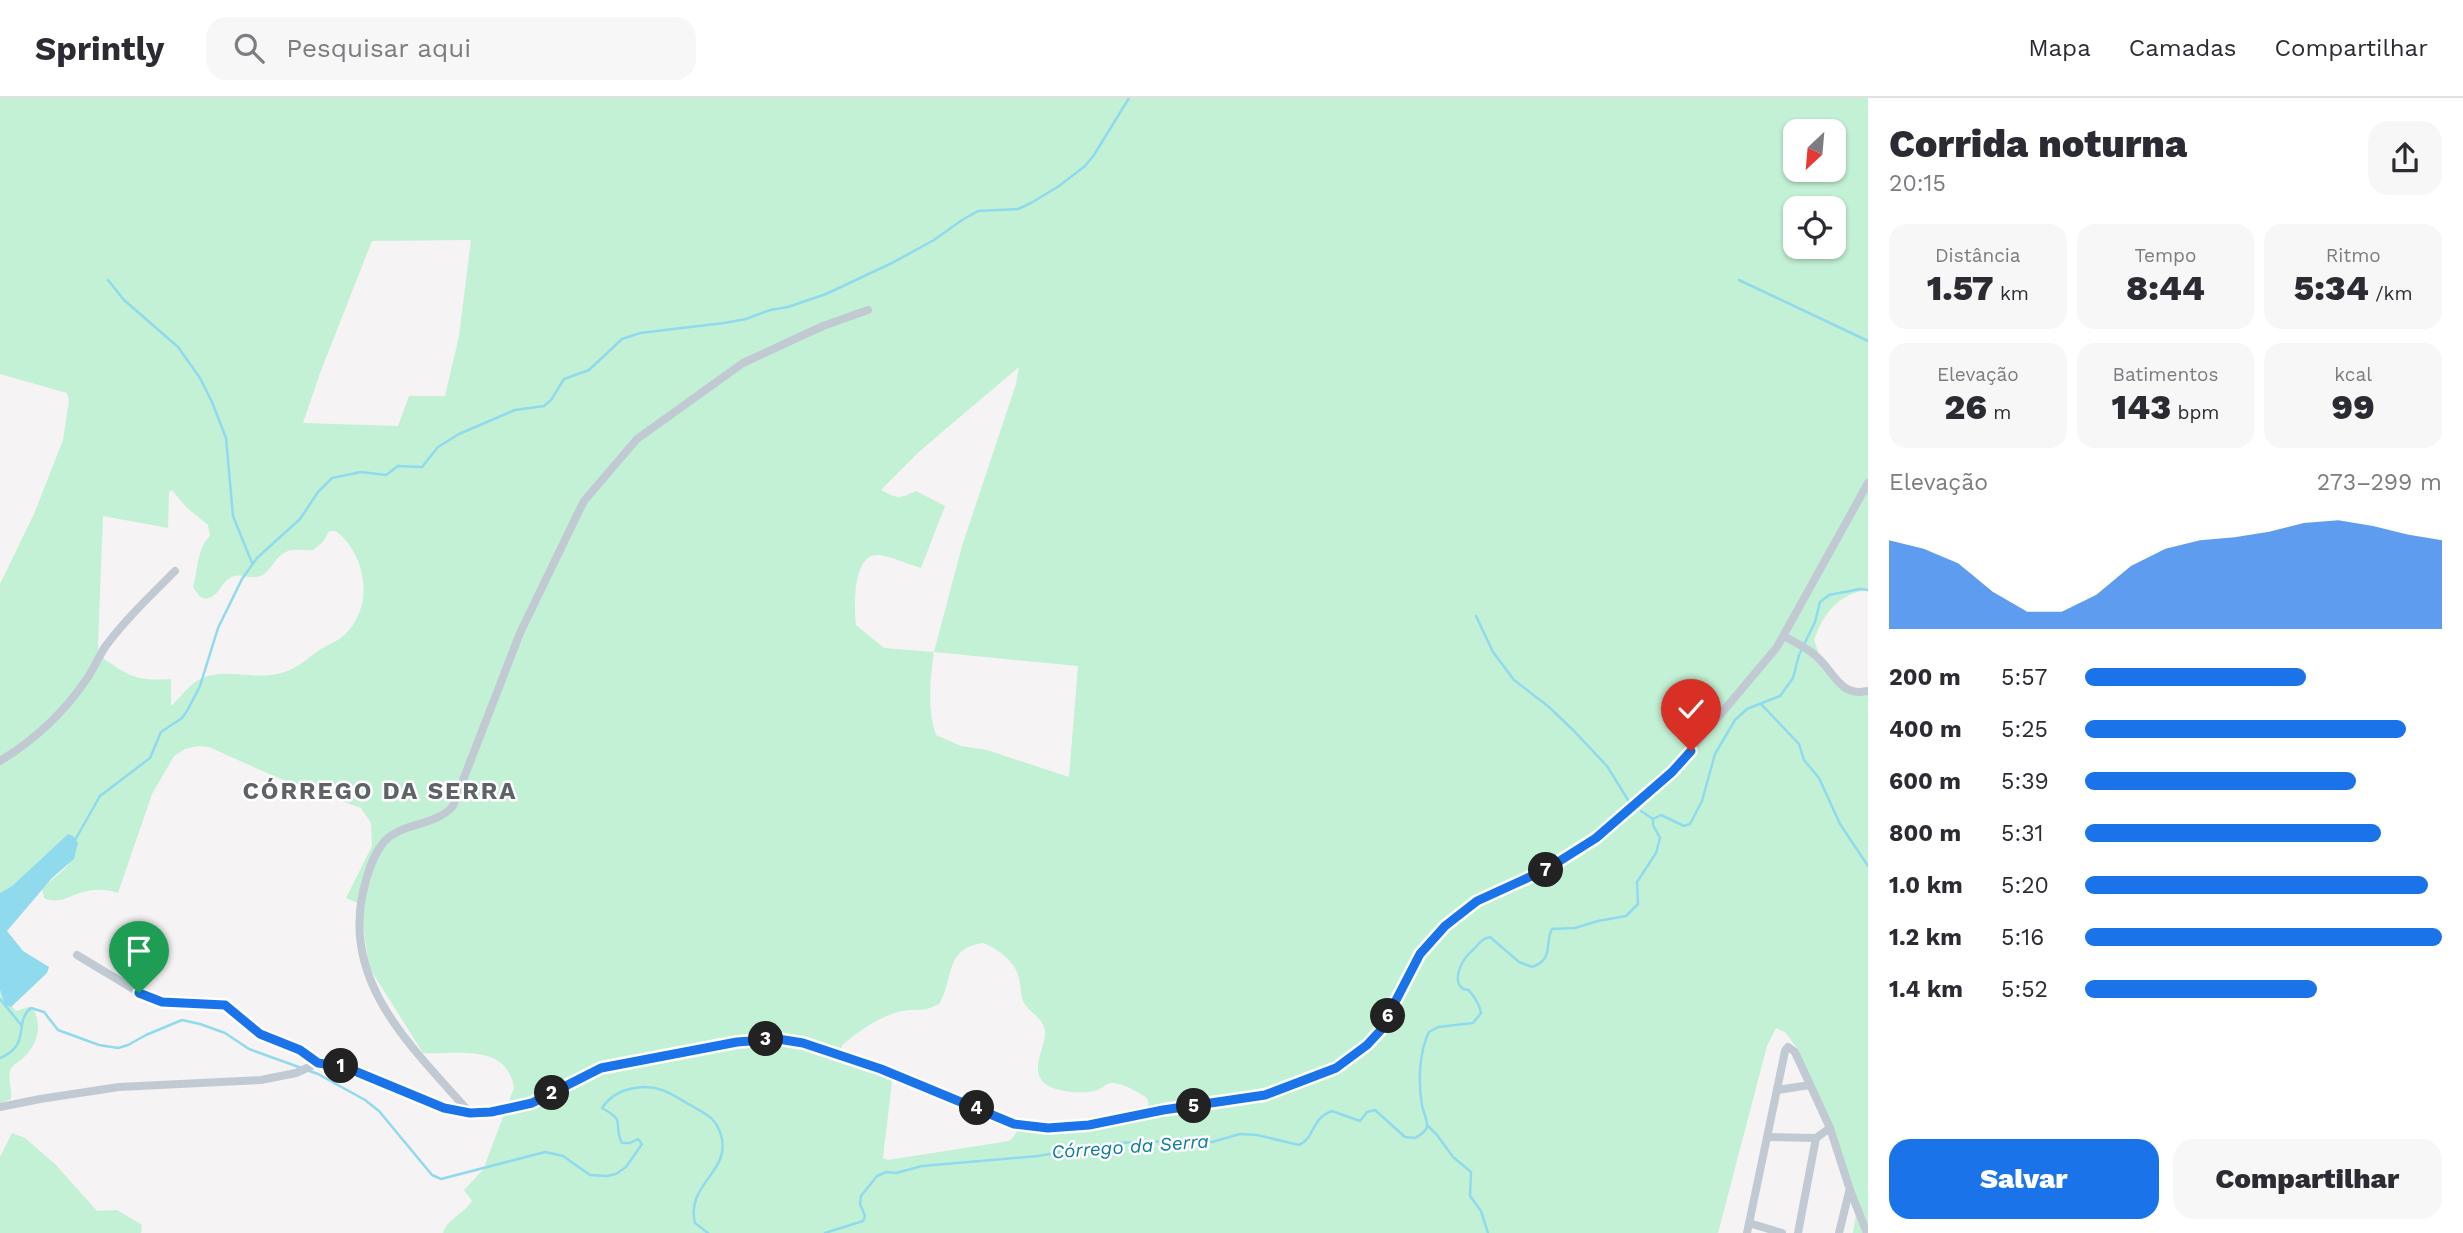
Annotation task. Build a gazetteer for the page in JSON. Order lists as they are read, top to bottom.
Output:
{
  "districts": ["CÓRREGO DA SERRA"],
  "water": ["Córrego da Serra"],
  "north": "bottom left",
  "page": {
    "header": "Sprintly",
    "search": "Pesquisar aqui",
    "nav": ["Mapa", "Camadas", "Compartilhar"],
    "heading": ["Corrida noturna", "20:15"],
    "stats": [
      ["Distância", "1.57 km"],
      ["Tempo", "8:44"],
      ["Ritmo", "5:34 /km"],
      ["Elevação", "26 m"],
      ["Batimentos", "143 bpm"],
      ["kcal", "99"]
    ],
    "chart": ["Elevação", "273–299 m"],
    "list": [
      {
        "name": "200 m",
        "note": "5:57"
      },
      {
        "name": "400 m",
        "note": "5:25"
      },
      {
        "name": "600 m",
        "note": "5:39"
      },
      {
        "name": "800 m",
        "note": "5:31"
      },
      {
        "name": "1.0 km",
        "note": "5:20"
      },
      {
        "name": "1.2 km",
        "note": "5:16"
      },
      {
        "name": "1.4 km",
        "note": "5:52"
      }
    ],
    "pins": [
      "7",
      "6",
      "3",
      "1",
      "2",
      "5",
      "4"
    ],
    "buttons": ["Salvar", "Compartilhar"]
  }
}
